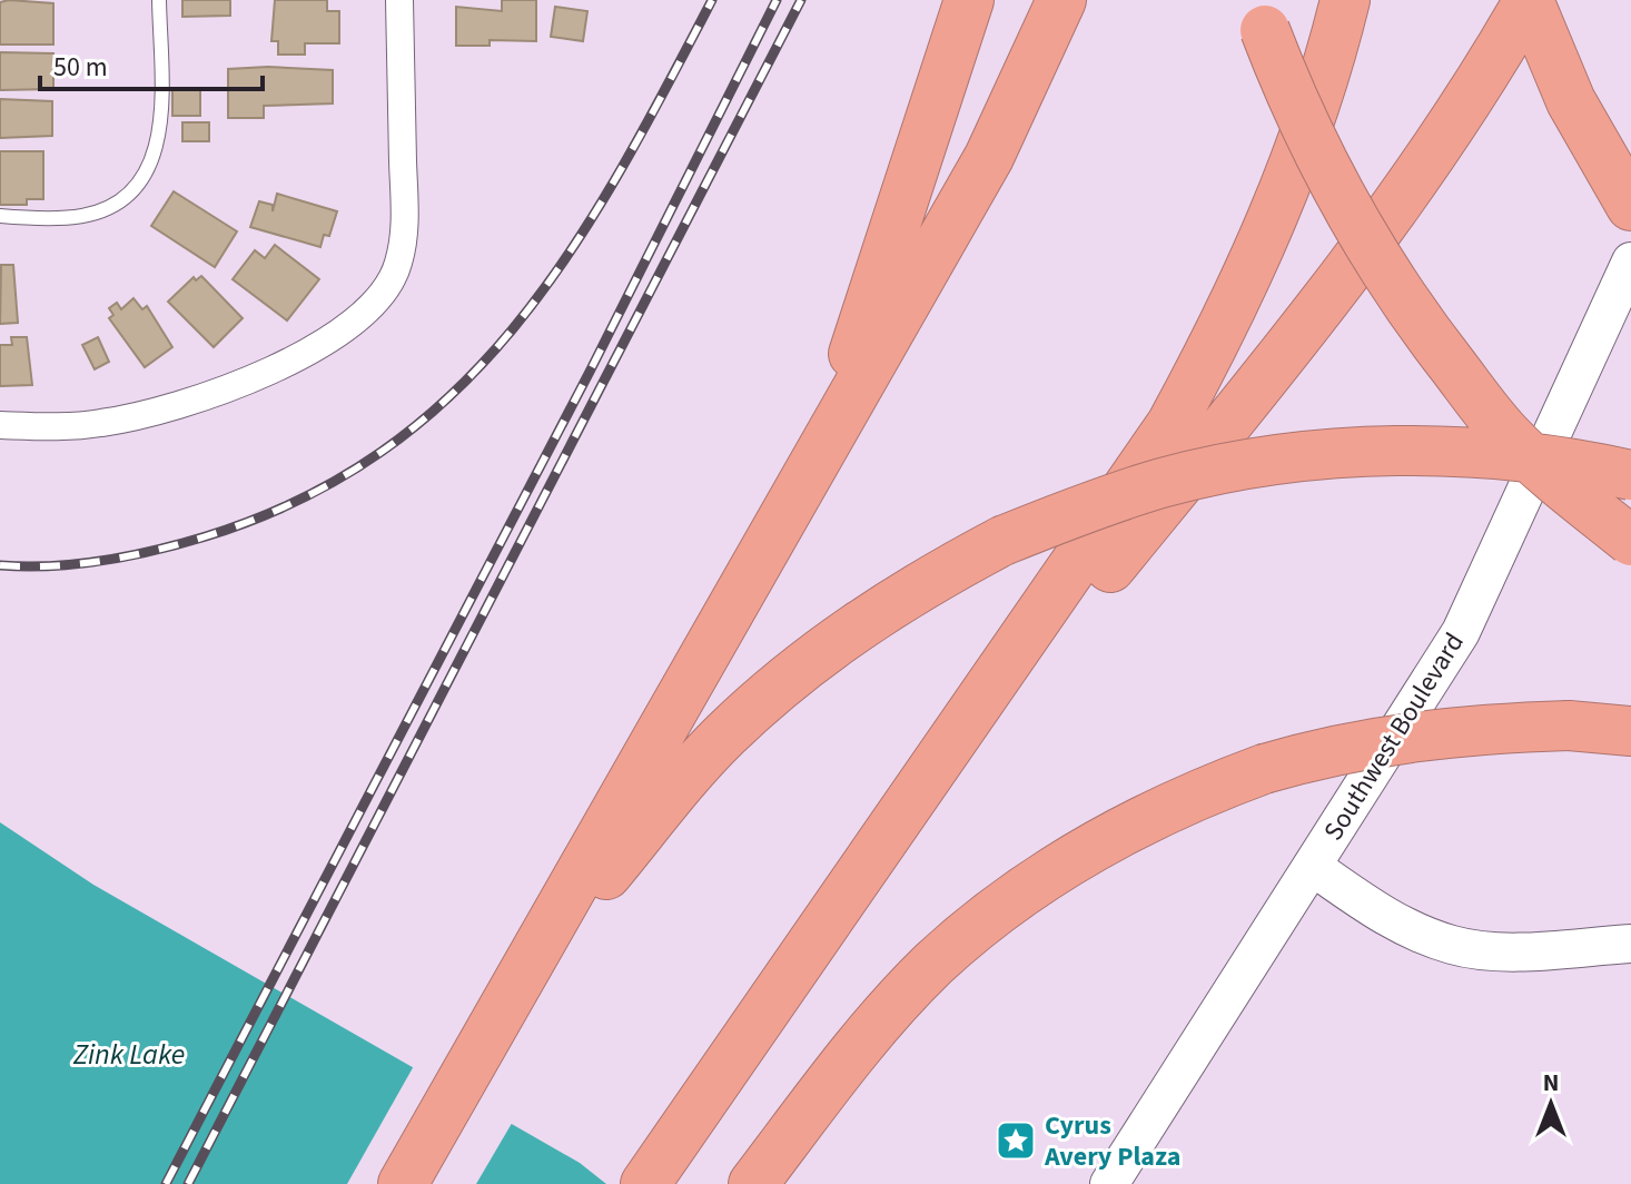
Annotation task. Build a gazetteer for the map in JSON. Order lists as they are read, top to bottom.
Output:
{
  "streets": {
    "main road": ["Southwest Boulevard"]
  },
  "water": ["Zink Lake"],
  "places": {
    "place": ["Cyrus Avery Plaza"]
  },
  "scale_bar": "50 m",
  "north": "top"
}
